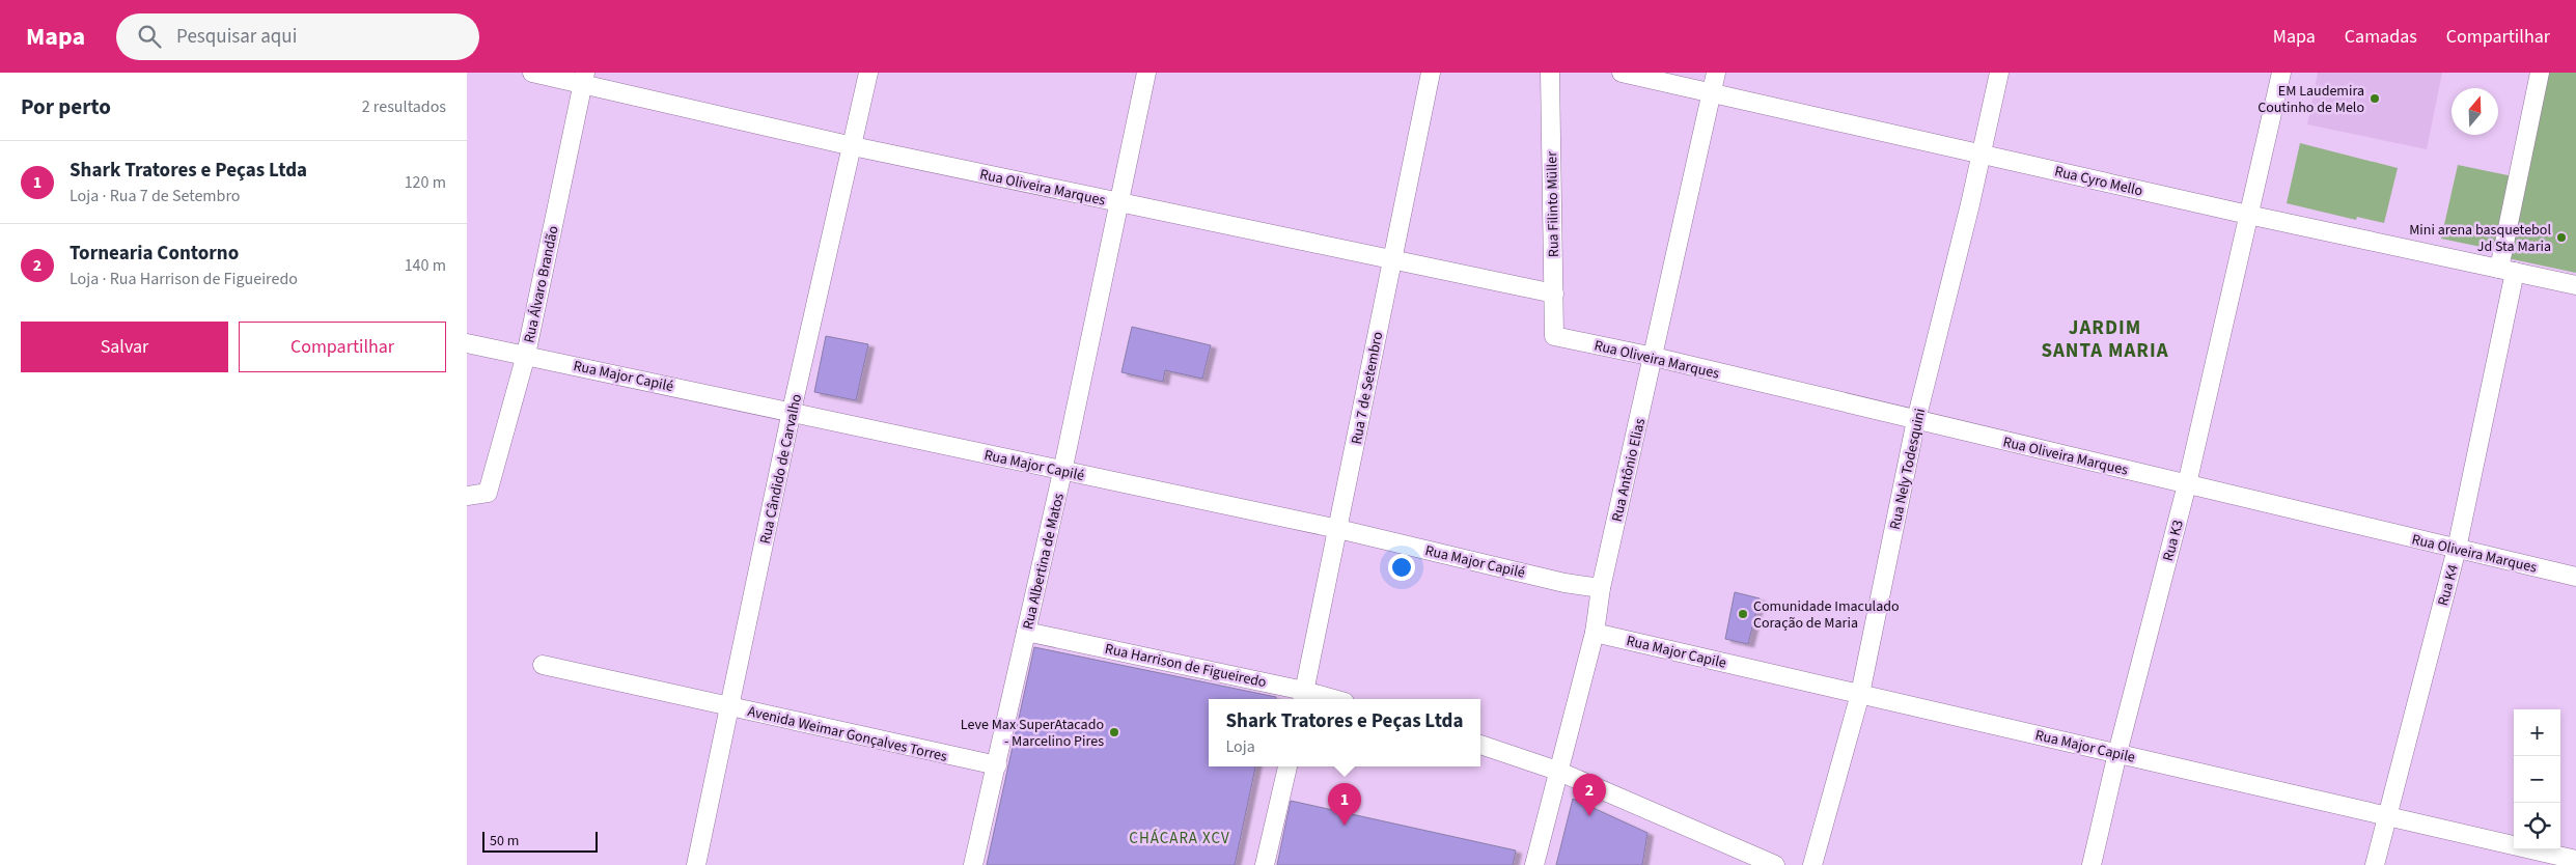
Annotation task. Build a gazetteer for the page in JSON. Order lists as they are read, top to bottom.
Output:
{
  "streets": {
    "street": [
      "Rua Cyro Mello",
      "Rua Oliveira Marques",
      "Rua Filinto Müller",
      "Rua Álvaro Brandão",
      "Rua Major Capilé",
      "Rua 7 de Setembro",
      "Rua Cândido de Carvalho",
      "Rua Nely Todesquini",
      "Rua Antônio Elias",
      "Rua K3",
      "Rua Albertina de Matos",
      "Rua K4",
      "Rua Major Capile",
      "Rua Harrison de Figueiredo",
      "Avenida Weimar Gonçalves Torres"
    ]
  },
  "crossings": [
    ["Rua Cyro Mello", "Rua Nely Todesquini"],
    ["Rua Cyro Mello", "Rua Antônio Elias"],
    ["Rua Cyro Mello", "Rua K3"],
    ["Rua Cyro Mello", "Rua K4"],
    ["Rua Oliveira Marques", "Rua Filinto Müller"],
    ["Rua Oliveira Marques", "Rua Álvaro Brandão"],
    ["Rua Oliveira Marques", "Rua 7 de Setembro"],
    ["Rua Oliveira Marques", "Rua Cândido de Carvalho"],
    ["Rua Oliveira Marques", "Rua Nely Todesquini"],
    ["Rua Oliveira Marques", "Rua Antônio Elias"],
    ["Rua Oliveira Marques", "Rua K3"],
    ["Rua Oliveira Marques", "Rua Albertina de Matos"],
    ["Rua Oliveira Marques", "Rua K4"],
    ["Rua Álvaro Brandão", "Rua Major Capilé"],
    ["Rua Major Capilé", "Rua 7 de Setembro"],
    ["Rua Major Capilé", "Rua Cândido de Carvalho"],
    ["Rua Major Capilé", "Rua Antônio Elias"],
    ["Rua Major Capilé", "Rua Albertina de Matos"],
    ["Rua 7 de Setembro", "Rua Harrison de Figueiredo"],
    ["Rua Cândido de Carvalho", "Avenida Weimar Gonçalves Torres"],
    ["Rua Nely Todesquini", "Rua Major Capile"],
    ["Rua Antônio Elias", "Rua Major Capile"],
    ["Rua K3", "Rua Major Capile"],
    ["Rua Albertina de Matos", "Rua Harrison de Figueiredo"],
    ["Rua Albertina de Matos", "Avenida Weimar Gonçalves Torres"],
    ["Rua K4", "Rua Major Capile"]
  ],
  "districts": ["JARDIM SANTA MARIA", "CHÁCARA XCV"],
  "places": [
    "EM Laudemira Coutinho de Melo",
    "Mini arena basquetebol Jd Sta Maria",
    "Comunidade Imaculado Coração de Maria",
    "Leve Max SuperAtacado - Marcelino Pires"
  ],
  "scale_bar": "50 m",
  "north": "top",
  "page": {
    "header": "Mapa",
    "search": "Pesquisar aqui",
    "nav": ["Mapa", "Camadas", "Compartilhar"],
    "heading": ["Por perto", "2 resultados"],
    "list": [
      {
        "mark": "1",
        "name": "Shark Tratores e Peças Ltda",
        "note": "Loja · Rua 7 de Setembro",
        "value": "120 m"
      },
      {
        "mark": "2",
        "name": "Tornearia Contorno",
        "note": "Loja · Rua Harrison de Figueiredo",
        "value": "140 m"
      }
    ],
    "buttons": ["Salvar", "Compartilhar"],
    "popup": ["Shark Tratores e Peças Ltda", "Loja"],
    "map_buttons": ["+", "−"],
    "pins": ["2", "1"],
    "scale": "50 m"
  }
}
